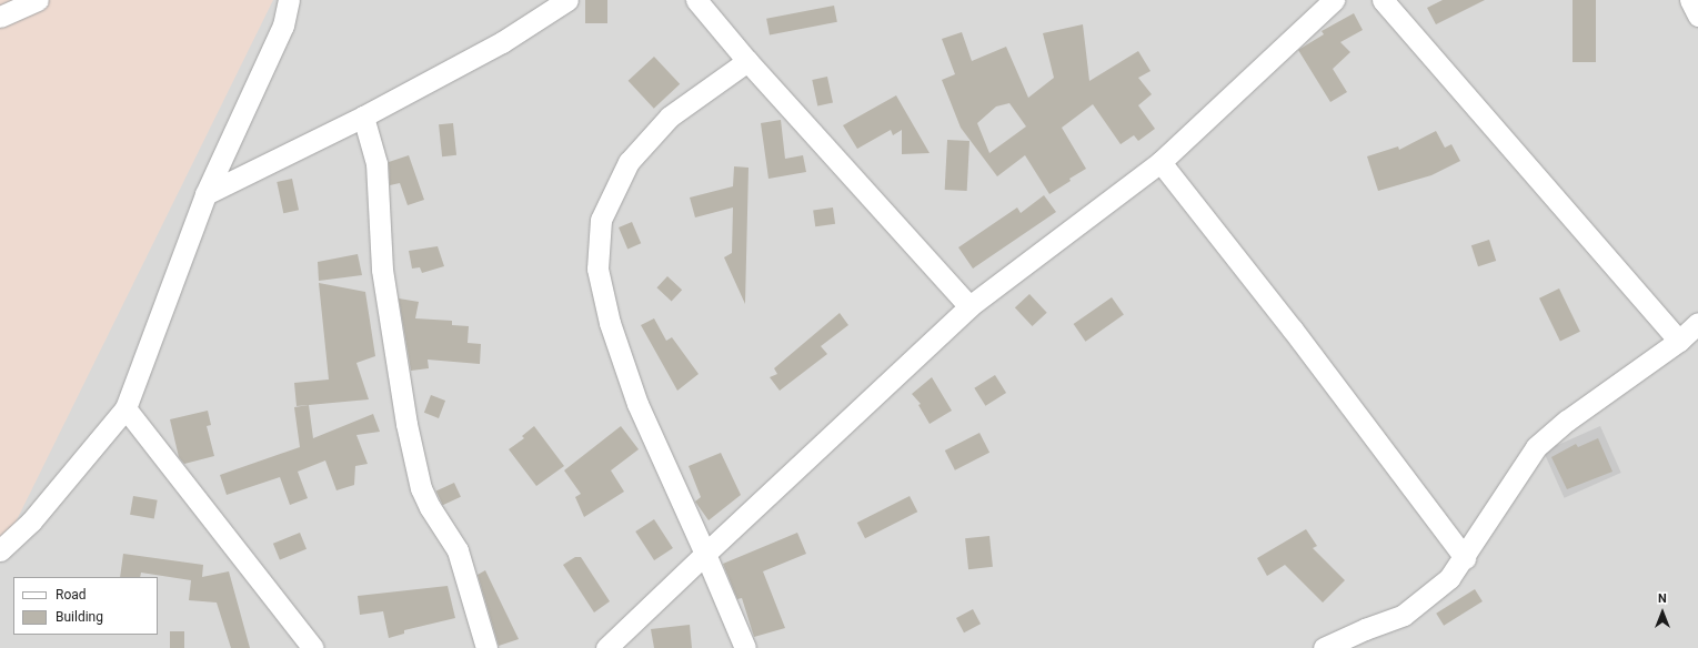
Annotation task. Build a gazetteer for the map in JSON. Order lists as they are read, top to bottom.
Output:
{
  "legend": ["Road", "Building"],
  "north": "top"
}
